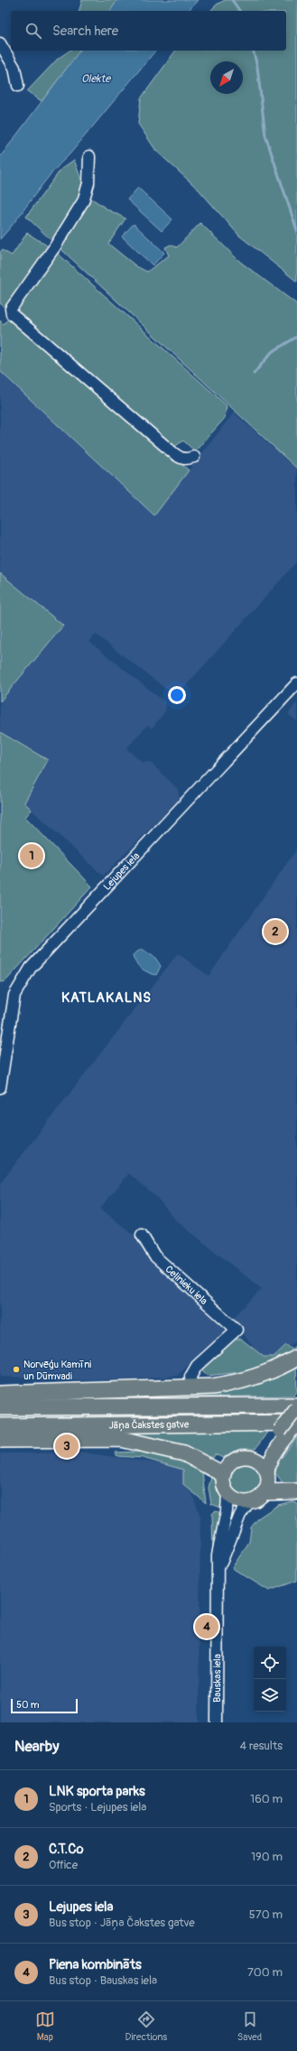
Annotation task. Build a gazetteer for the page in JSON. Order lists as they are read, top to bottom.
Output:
{
  "streets": {
    "highway": ["Jāņa Čakstes gatve"],
    "street": ["Lejupes iela", "Ceļinieku iela", "Bauskas iela"]
  },
  "districts": ["KATLAKALNS"],
  "water": ["Olekte"],
  "places": ["Norvēģu Kamīni un Dūmvadi"],
  "scale_bar": "50 m",
  "north": "bottom left",
  "page": {
    "search": "Search here",
    "pins": [
      "1",
      "2",
      "3",
      "4"
    ],
    "scale": "50 m",
    "heading": ["Nearby", "4 results"],
    "list": [
      {
        "mark": "1",
        "name": "LNK sporta parks",
        "note": "Sports · Lejupes iela",
        "value": "160 m"
      },
      {
        "mark": "2",
        "name": "C.T.Co",
        "note": "Office",
        "value": "190 m"
      },
      {
        "mark": "3",
        "name": "Lejupes iela",
        "note": "Bus stop · Jāņa Čakstes gatve",
        "value": "570 m"
      },
      {
        "mark": "4",
        "name": "Piena kombināts",
        "note": "Bus stop · Bauskas iela",
        "value": "700 m"
      }
    ],
    "nav": ["Map", "Directions", "Saved"]
  }
}
